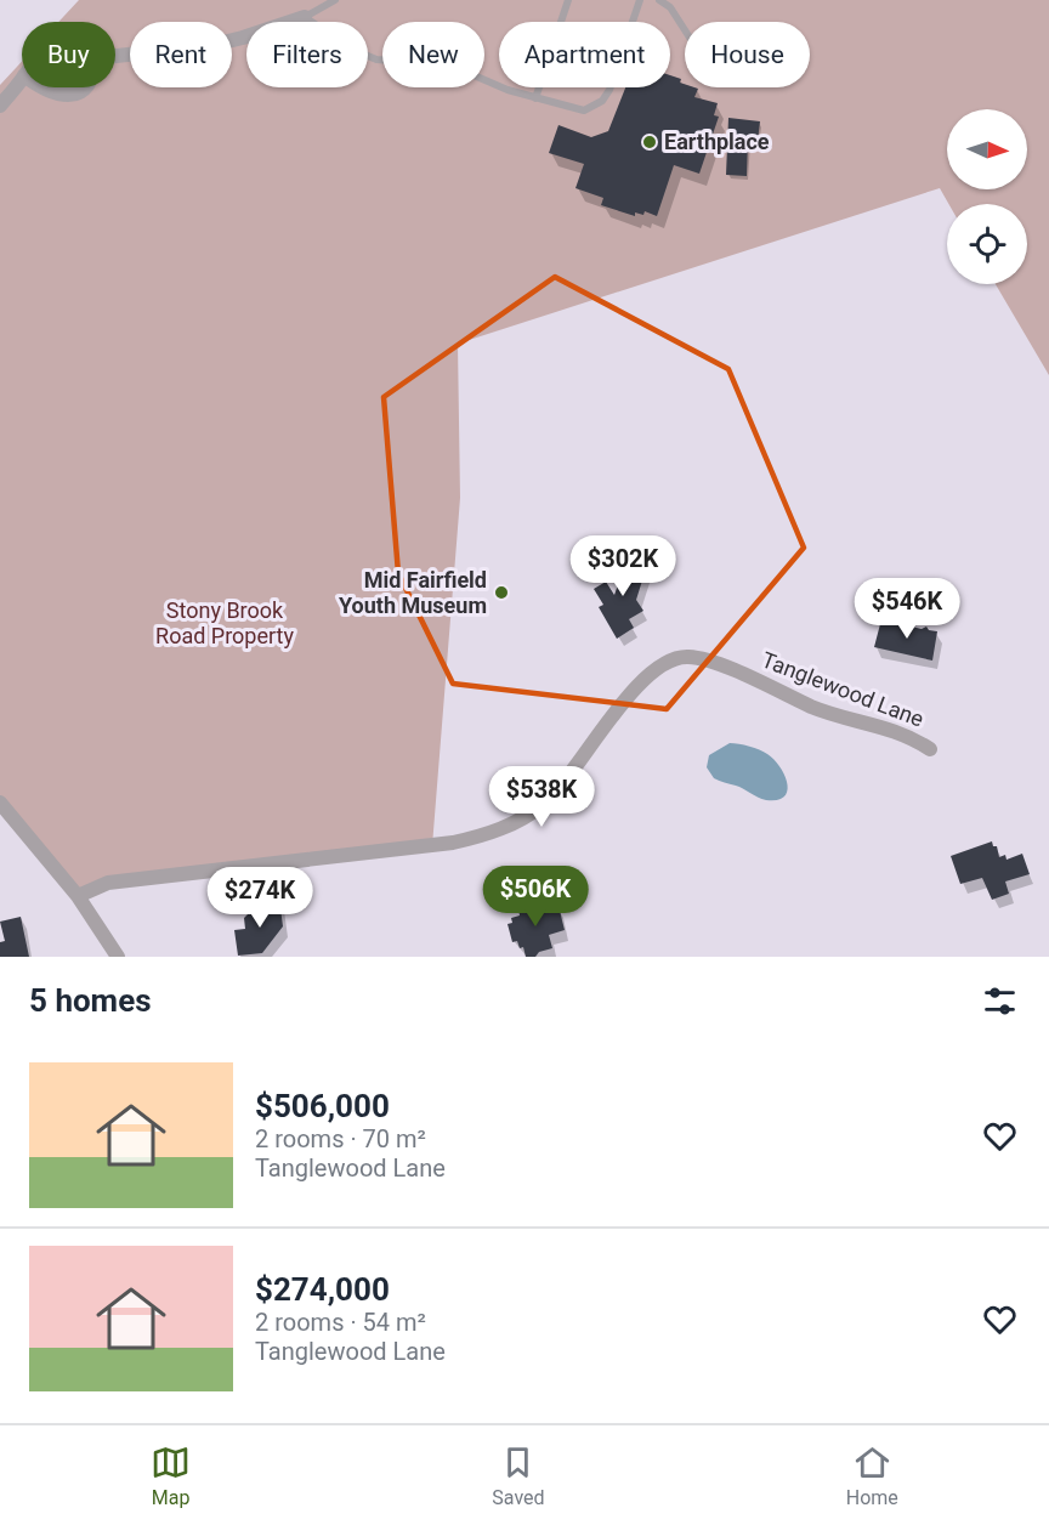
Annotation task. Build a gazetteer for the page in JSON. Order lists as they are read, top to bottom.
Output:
{
  "streets": {
    "street": ["Tanglewood Lane"]
  },
  "parks": ["Stony Brook Road Property"],
  "places": ["Earthplace", "Mid Fairfield Youth Museum"],
  "north": "right",
  "page": {
    "chip": [
      "Buy",
      "Rent",
      "Filters",
      "New",
      "Apartment",
      "House"
    ],
    "price": [
      "$302K",
      "$546K",
      "$538K",
      "$506K",
      "$274K"
    ],
    "heading": "5 homes",
    "list": [
      {
        "name": "$506,000",
        "note": "2 rooms · 70 m² · Tanglewood Lane"
      },
      {
        "name": "$274,000",
        "note": "2 rooms · 54 m² · Tanglewood Lane"
      }
    ],
    "tabs": ["Map", "Saved", "Home"]
  }
}
